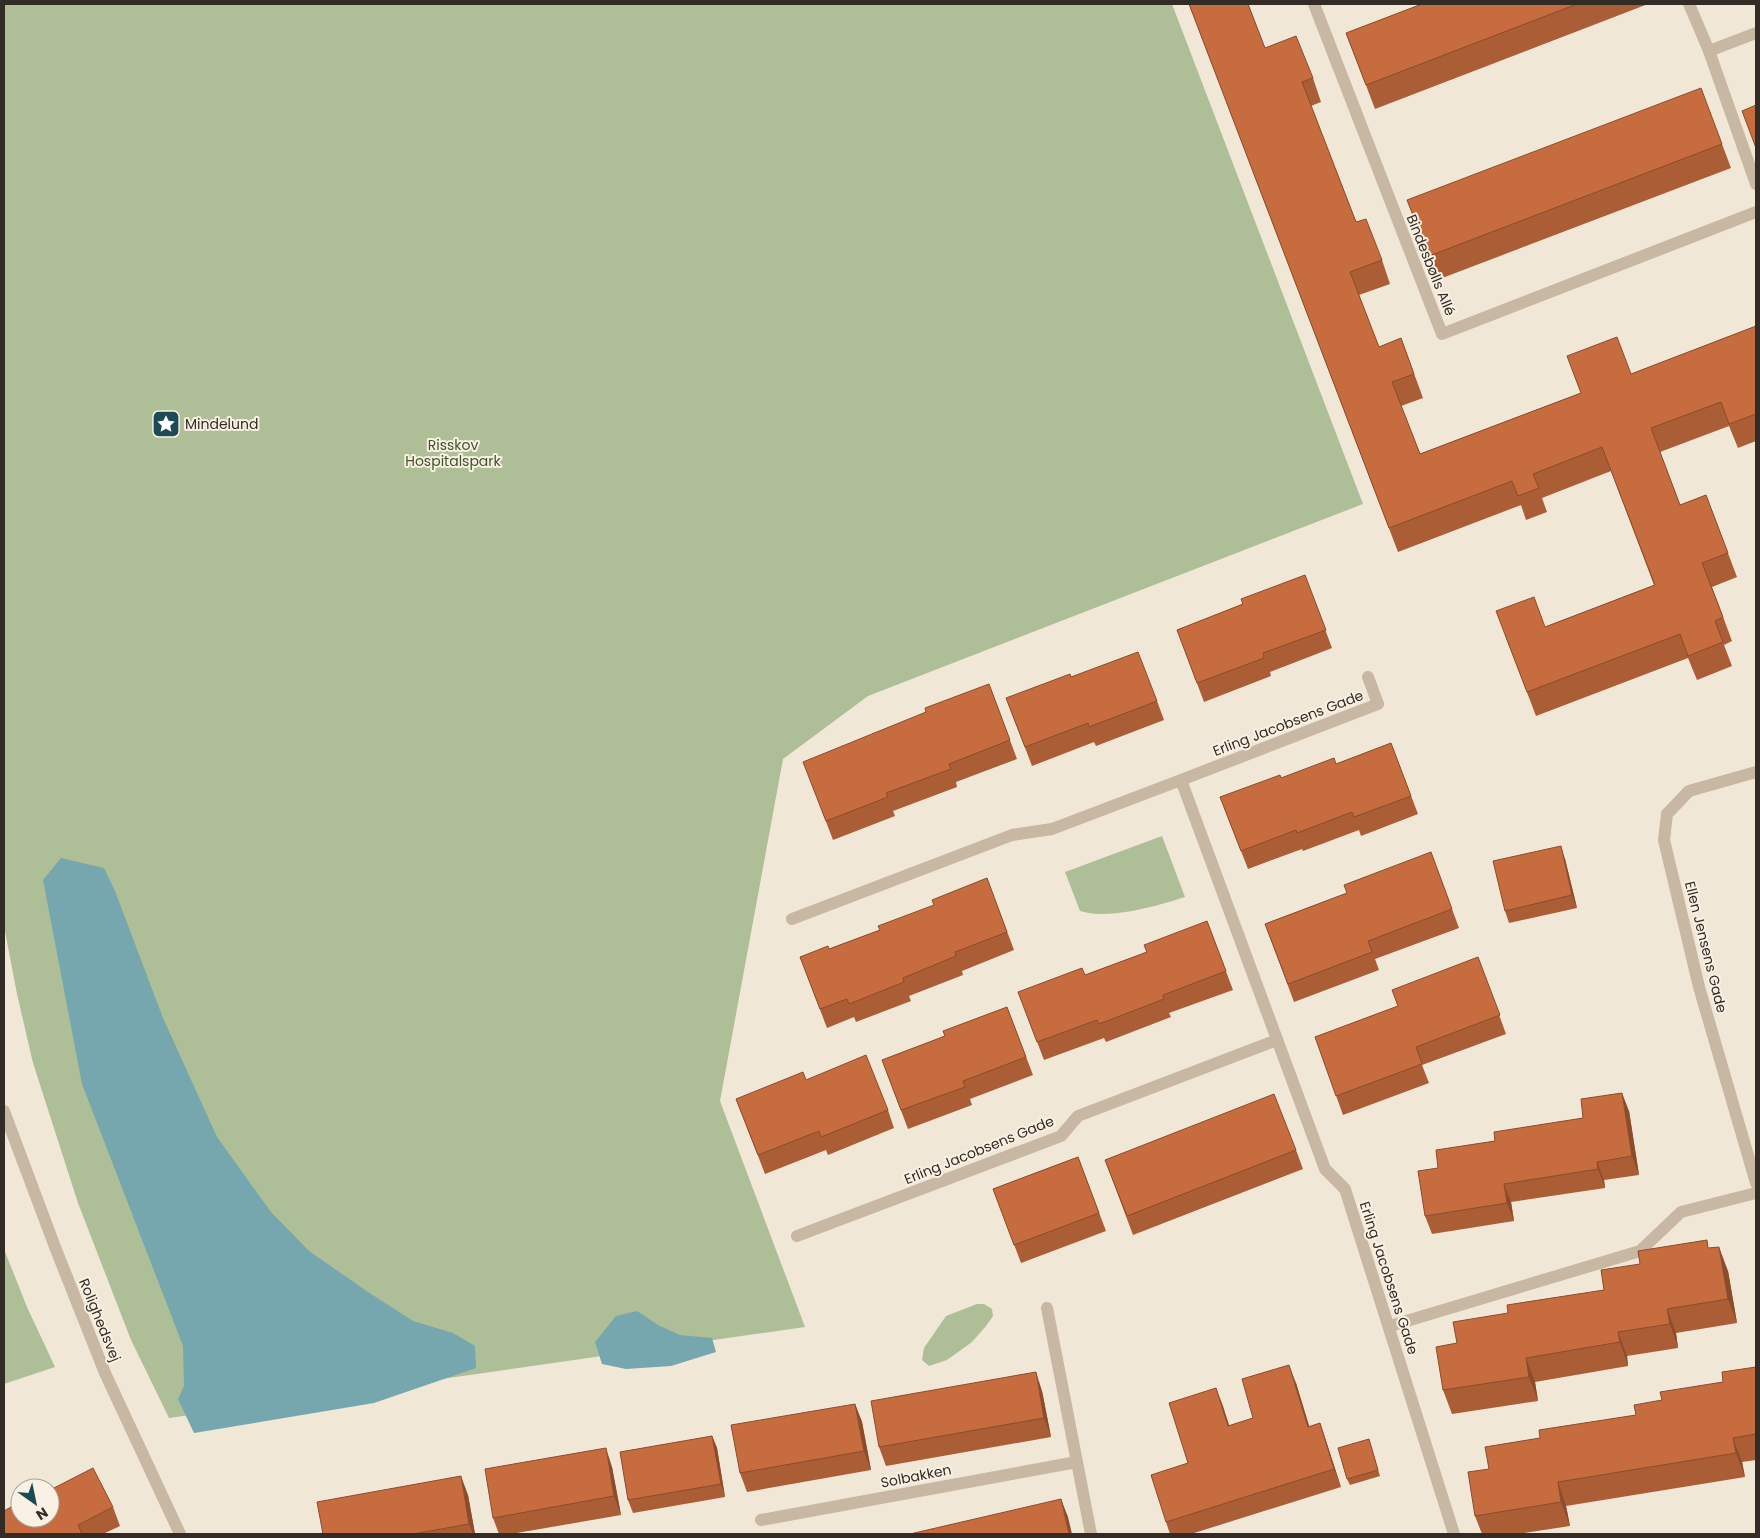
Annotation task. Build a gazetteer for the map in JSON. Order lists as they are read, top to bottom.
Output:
{
  "streets": {
    "street": [
      "Bindesbølls Allé",
      "Erling Jacobsens Gade",
      "Ellen Jensens Gade",
      "Rolighedsvej",
      "Solbakken"
    ]
  },
  "parks": ["Risskov Hospitalspark"],
  "places": {
    "place": ["Mindelund"]
  },
  "north": "bottom right"
}
